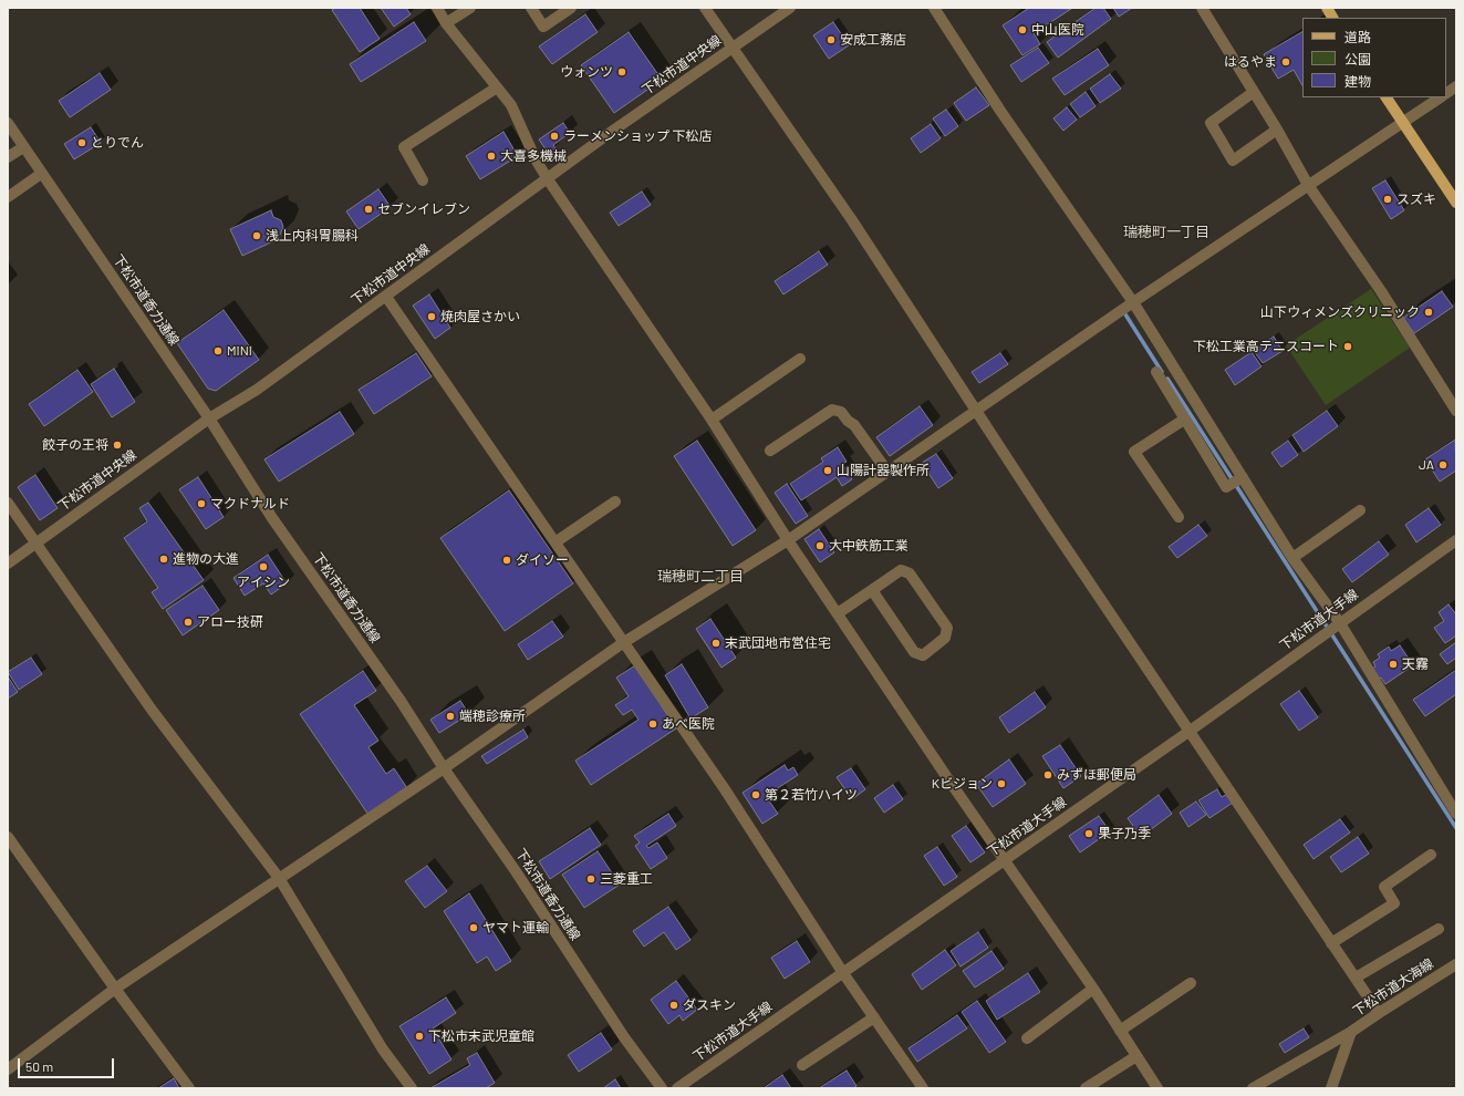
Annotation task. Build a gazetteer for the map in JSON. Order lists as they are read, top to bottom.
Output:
{
  "streets": {
    "street": [
      "下松市道中央線",
      "下松市道香力通線",
      "下松市道大手線",
      "下松市道大海線"
    ]
  },
  "crossings": [
    ["下松市道中央線", "下松市道香力通線"]
  ],
  "districts": ["瑞穂町一丁目", "瑞穂町二丁目"],
  "places": [
    "中山医院",
    "安成工務店",
    "はるやま",
    "ウォンツ",
    "ラーメンショップ 下松店",
    "とりでん",
    "大喜多機械",
    "スズキ",
    "セブンイレブン",
    "浅上内科胃腸科",
    "山下ウィメンズクリニック",
    "焼肉屋さかい",
    "下松工業高テニスコート",
    "MINI",
    "餃子の王将",
    "JA",
    "山陽計器製作所",
    "マクドナルド",
    "大中鉄筋工業",
    "進物の大進",
    "ダイソー",
    "アイシン",
    "アロー技研",
    "末武団地市営住宅",
    "天霧",
    "端穂診療所",
    "あべ医院",
    "みずほ郵便局",
    "Kビジョン",
    "第２若竹ハイツ",
    "果子乃季",
    "三菱重工",
    "ヤマト運輸",
    "ダスキン",
    "下松市末武児童館"
  ],
  "legend": ["道路", "公園", "建物"],
  "scale_bar": "50 m"
}
